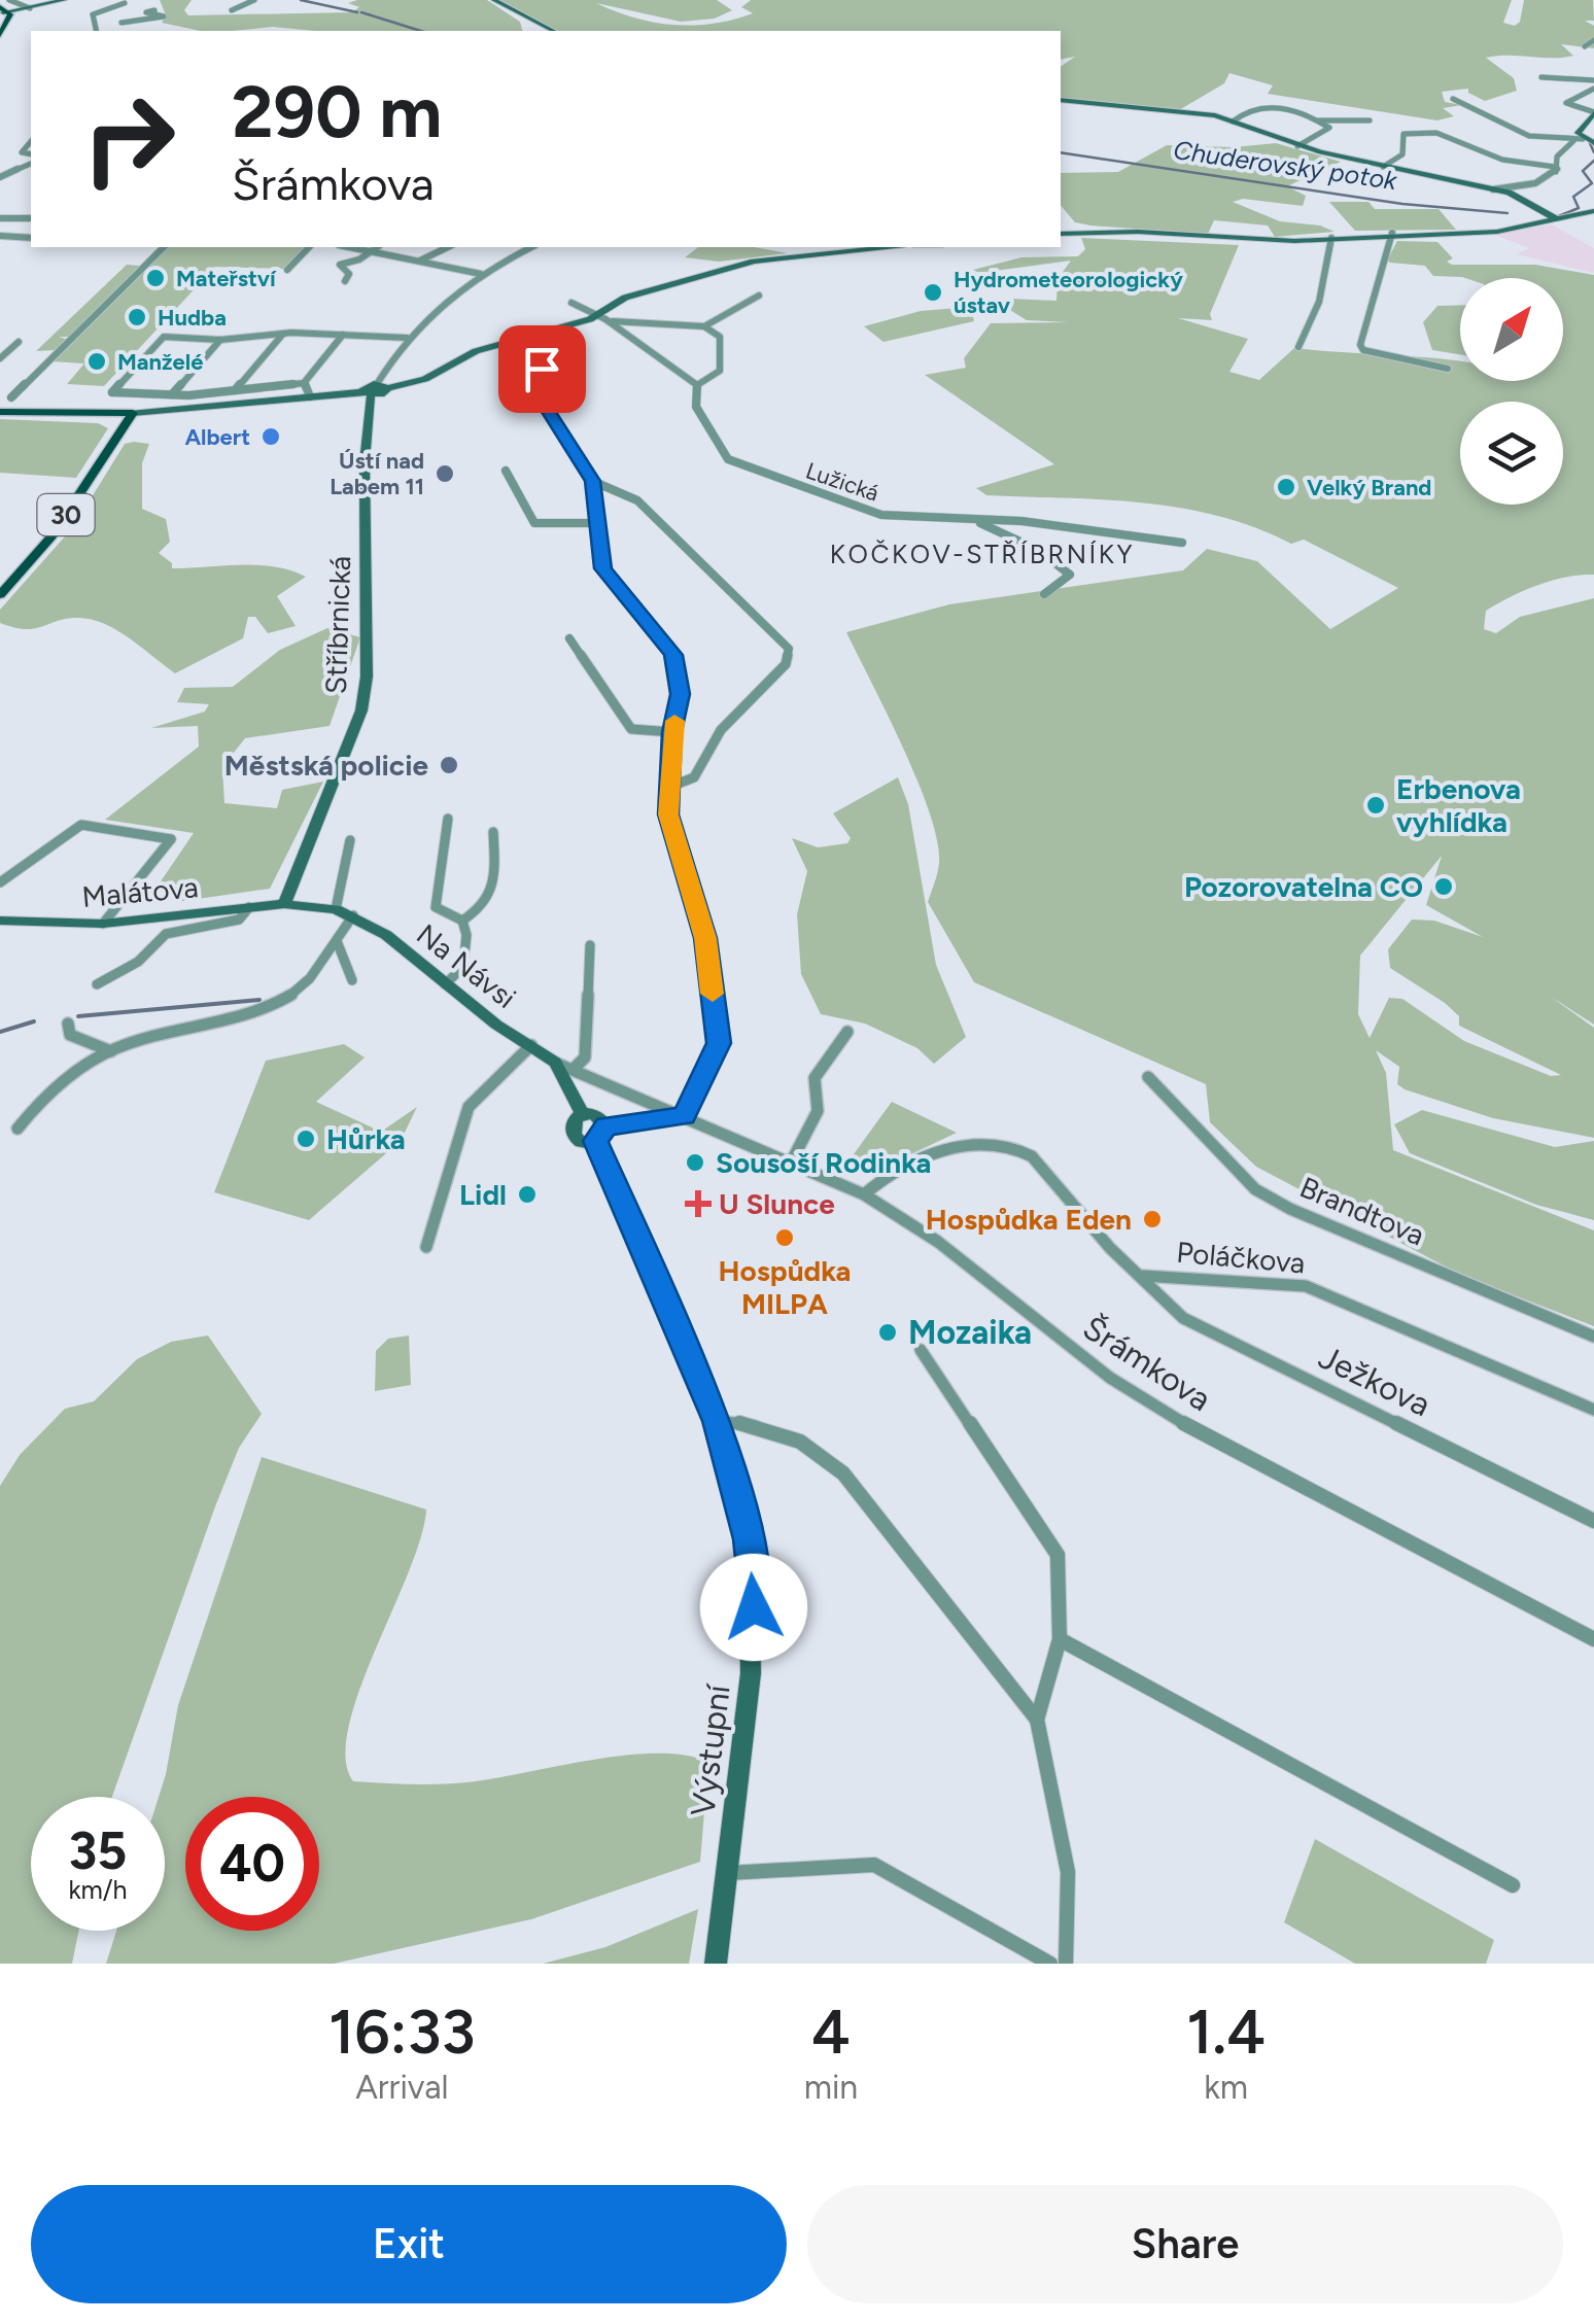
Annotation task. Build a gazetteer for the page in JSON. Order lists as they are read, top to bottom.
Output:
{
  "streets": {
    "main road": ["30"],
    "street": [
      "Lužická",
      "Stříbrnická",
      "Malátova",
      "Na Návsi",
      "Brandtova",
      "Poláčkova",
      "Šrámkova",
      "Ježkova",
      "Výstupní"
    ]
  },
  "crossings": [
    ["Stříbrnická", "Malátova"],
    ["Stříbrnická", "Na Návsi"],
    ["Malátova", "Na Návsi"],
    ["Na Návsi", "Šrámkova"],
    ["Na Návsi", "Výstupní"],
    ["Poláčkova", "Šrámkova"],
    ["Poláčkova", "Ježkova"]
  ],
  "districts": ["KOČKOV-STŘÍBRNÍKY"],
  "water": ["Chuderovský potok"],
  "places": {
    "other": [
      "Mateřství",
      "Hydrometeorologický ústav",
      "Hudba",
      "Manželé",
      "Albert",
      "Ústí nad Labem 11",
      "Velký Brand",
      "Městská policie",
      "Erbenova vyhlídka",
      "Pozorovatelna CO",
      "Hůrka",
      "Sousoší Rodinka",
      "Lidl",
      "Hospůdka Eden",
      "Hospůdka MILPA",
      "Mozaika"
    ],
    "health": ["U Slunce"]
  },
  "north": "top right",
  "page": {
    "turn": ["290 m", "Šrámkova"],
    "speed": "35 km/h",
    "limit": "40",
    "eta": [
      "16:33",
      "Arrival",
      "4",
      "min",
      "1.4",
      "km"
    ],
    "buttons": ["Exit", "Share"]
  }
}
